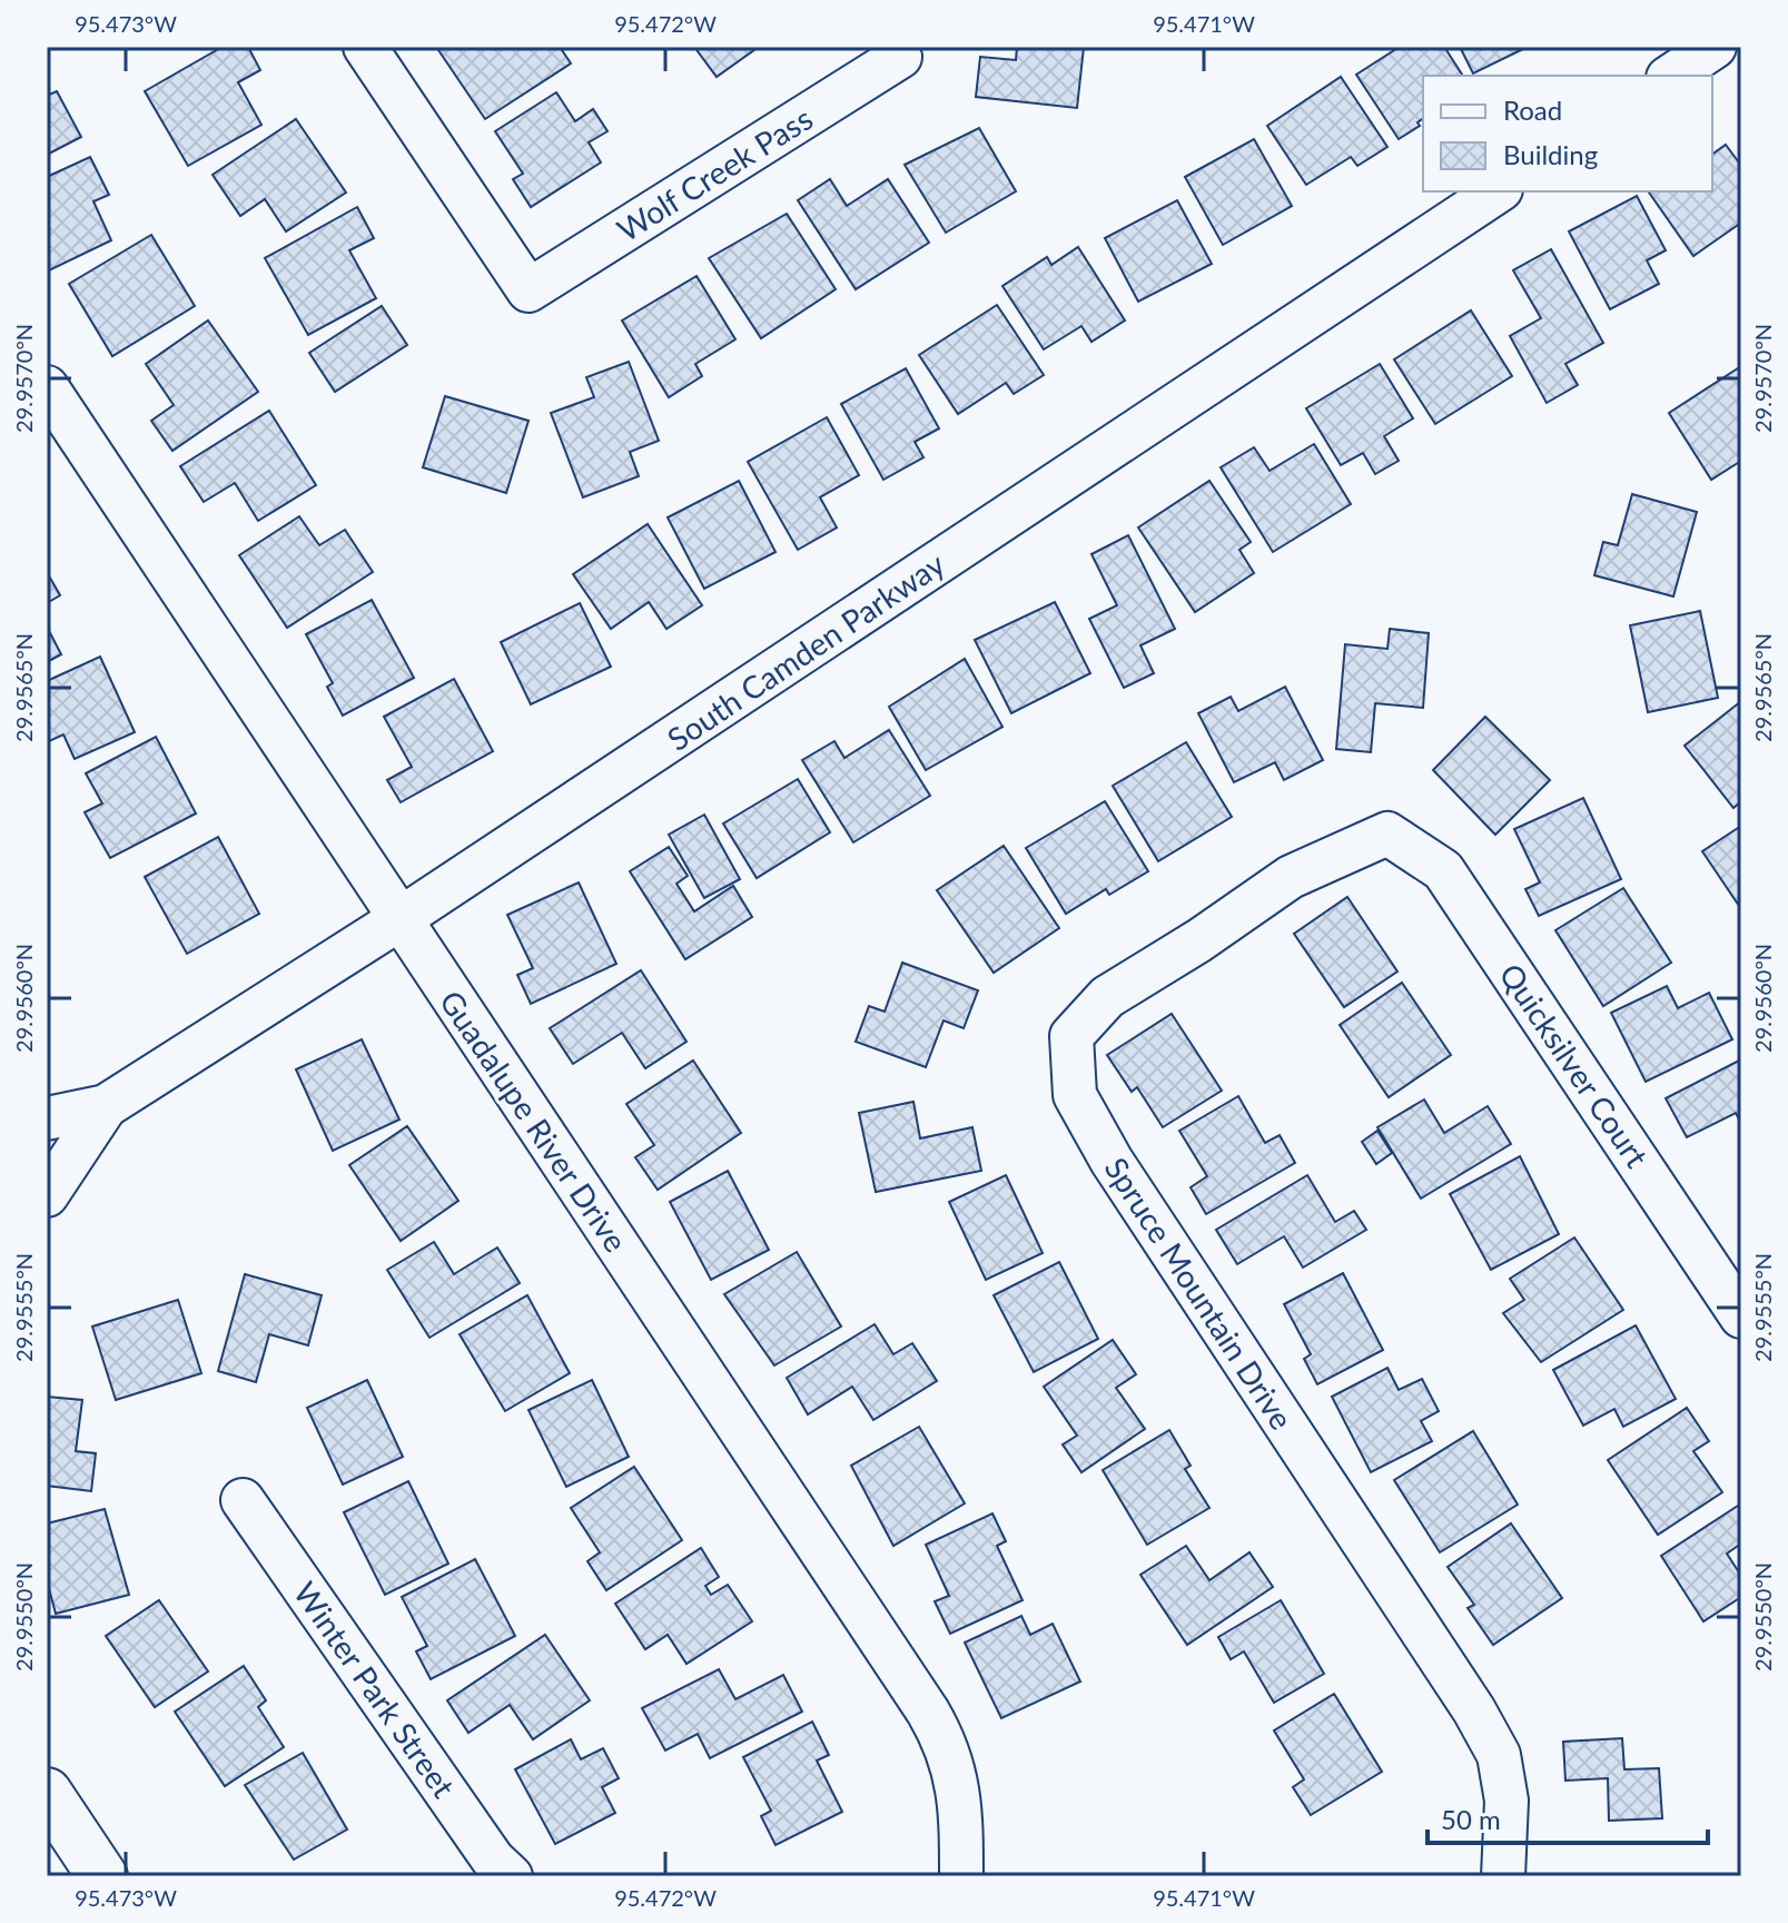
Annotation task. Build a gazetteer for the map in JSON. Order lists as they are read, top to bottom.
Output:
{
  "streets": {
    "street": [
      "Wolf Creek Pass",
      "South Camden Parkway",
      "Quicksilver Court",
      "Guadalupe River Drive",
      "Spruce Mountain Drive",
      "Winter Park Street"
    ]
  },
  "crossings": [
    ["South Camden Parkway", "Guadalupe River Drive"],
    ["Quicksilver Court", "Spruce Mountain Drive"]
  ],
  "legend": ["Road", "Building"],
  "scale_bar": "50 m",
  "coordinates": [
    "95.473°W",
    "95.472°W",
    "95.471°W",
    "29.9570°N",
    "29.9565°N",
    "29.9560°N",
    "29.9555°N",
    "29.9550°N"
  ]
}
